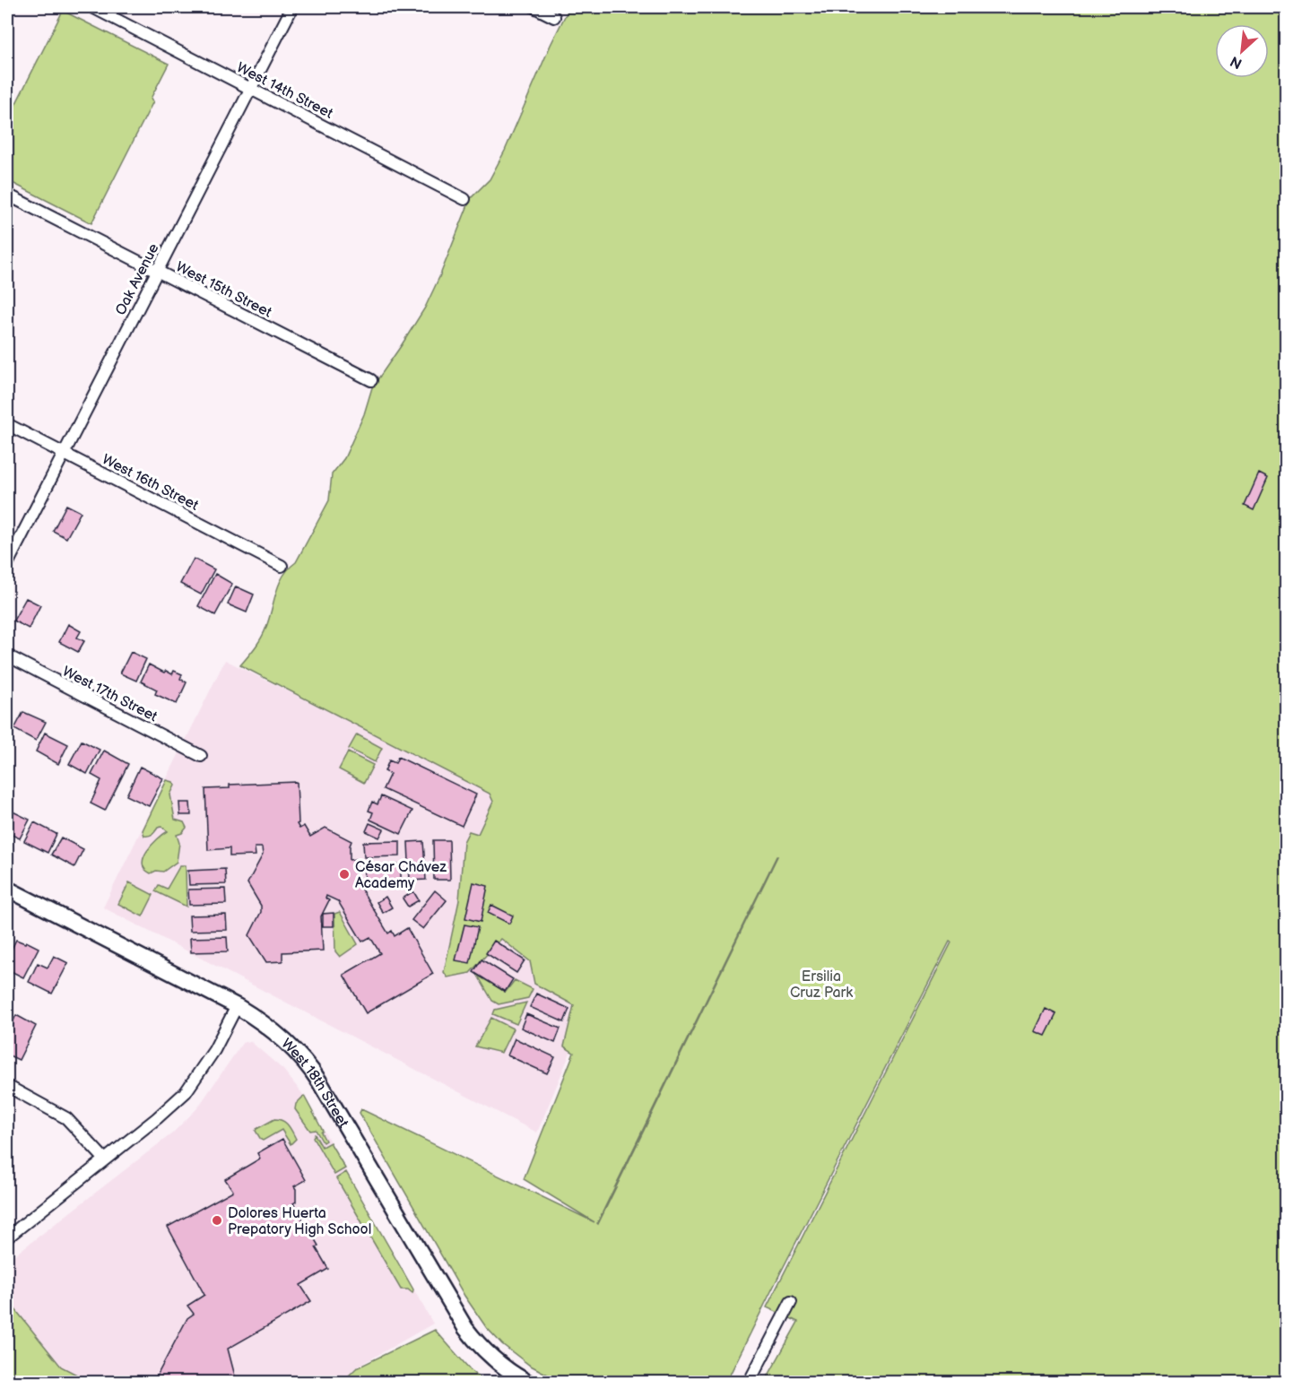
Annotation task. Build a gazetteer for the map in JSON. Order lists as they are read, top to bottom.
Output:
{
  "streets": {
    "street": [
      "West 14th Street",
      "Oak Avenue",
      "West 15th Street",
      "West 16th Street",
      "West 17th Street",
      "West 18th Street"
    ]
  },
  "crossings": [
    ["West 14th Street", "Oak Avenue"],
    ["Oak Avenue", "West 15th Street"],
    ["Oak Avenue", "West 16th Street"]
  ],
  "parks": ["Ersilia Cruz Park"],
  "places": ["César Chávez Academy", "Dolores Huerta Prepatory High School"],
  "north": "bottom left"
}
